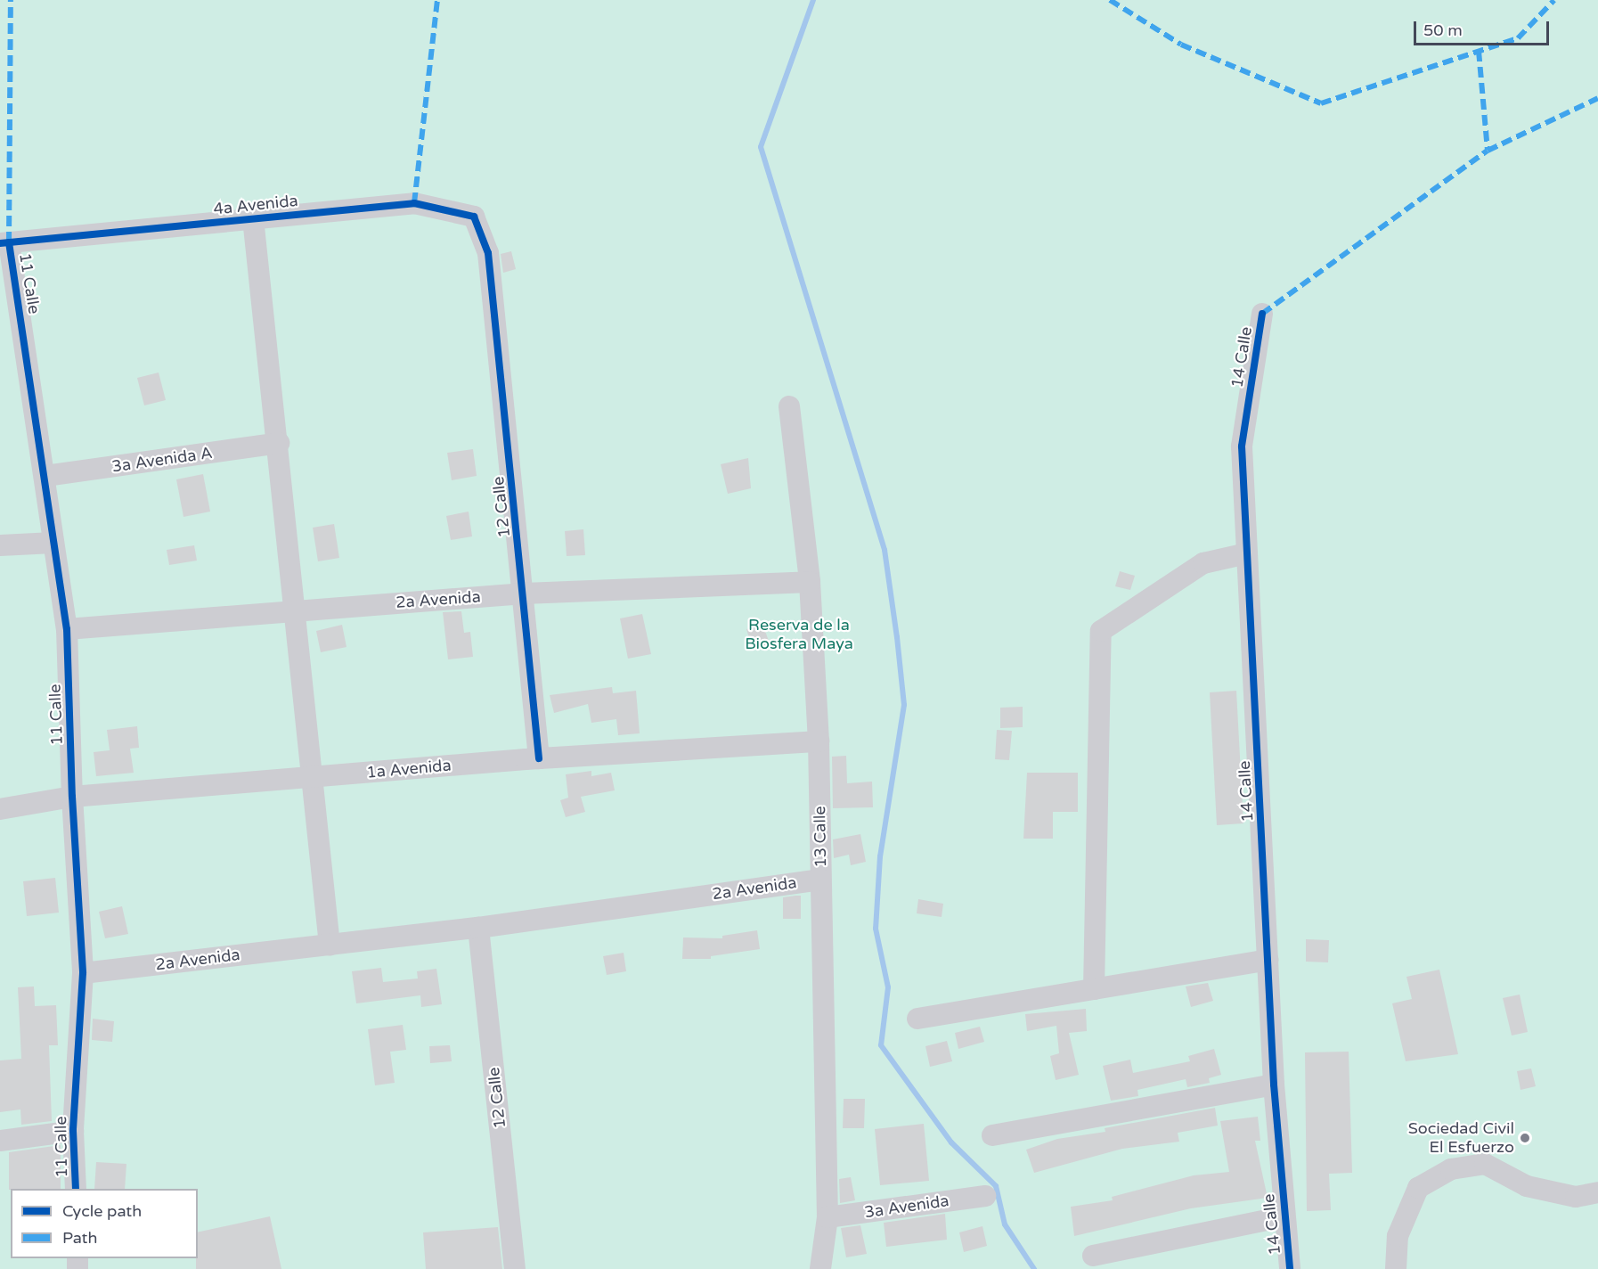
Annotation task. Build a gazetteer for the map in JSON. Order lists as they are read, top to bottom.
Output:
{
  "streets": {
    "street": [
      "4a Avenida",
      "11 Calle",
      "14 Calle",
      "3a Avenida A",
      "12 Calle",
      "2a Avenida",
      "1a Avenida",
      "13 Calle",
      "3a Avenida"
    ]
  },
  "crossings": [
    ["4a Avenida", "11 Calle"],
    ["4a Avenida", "12 Calle"],
    ["11 Calle", "3a Avenida A"],
    ["11 Calle", "2a Avenida"],
    ["11 Calle", "1a Avenida"],
    ["12 Calle", "2a Avenida"],
    ["12 Calle", "1a Avenida"],
    ["2a Avenida", "13 Calle"],
    ["1a Avenida", "13 Calle"],
    ["13 Calle", "3a Avenida"]
  ],
  "parks": ["Reserva de la Biosfera Maya"],
  "places": ["Sociedad Civil El Esfuerzo"],
  "legend": ["Cycle path", "Path"],
  "scale_bar": "50 m"
}
